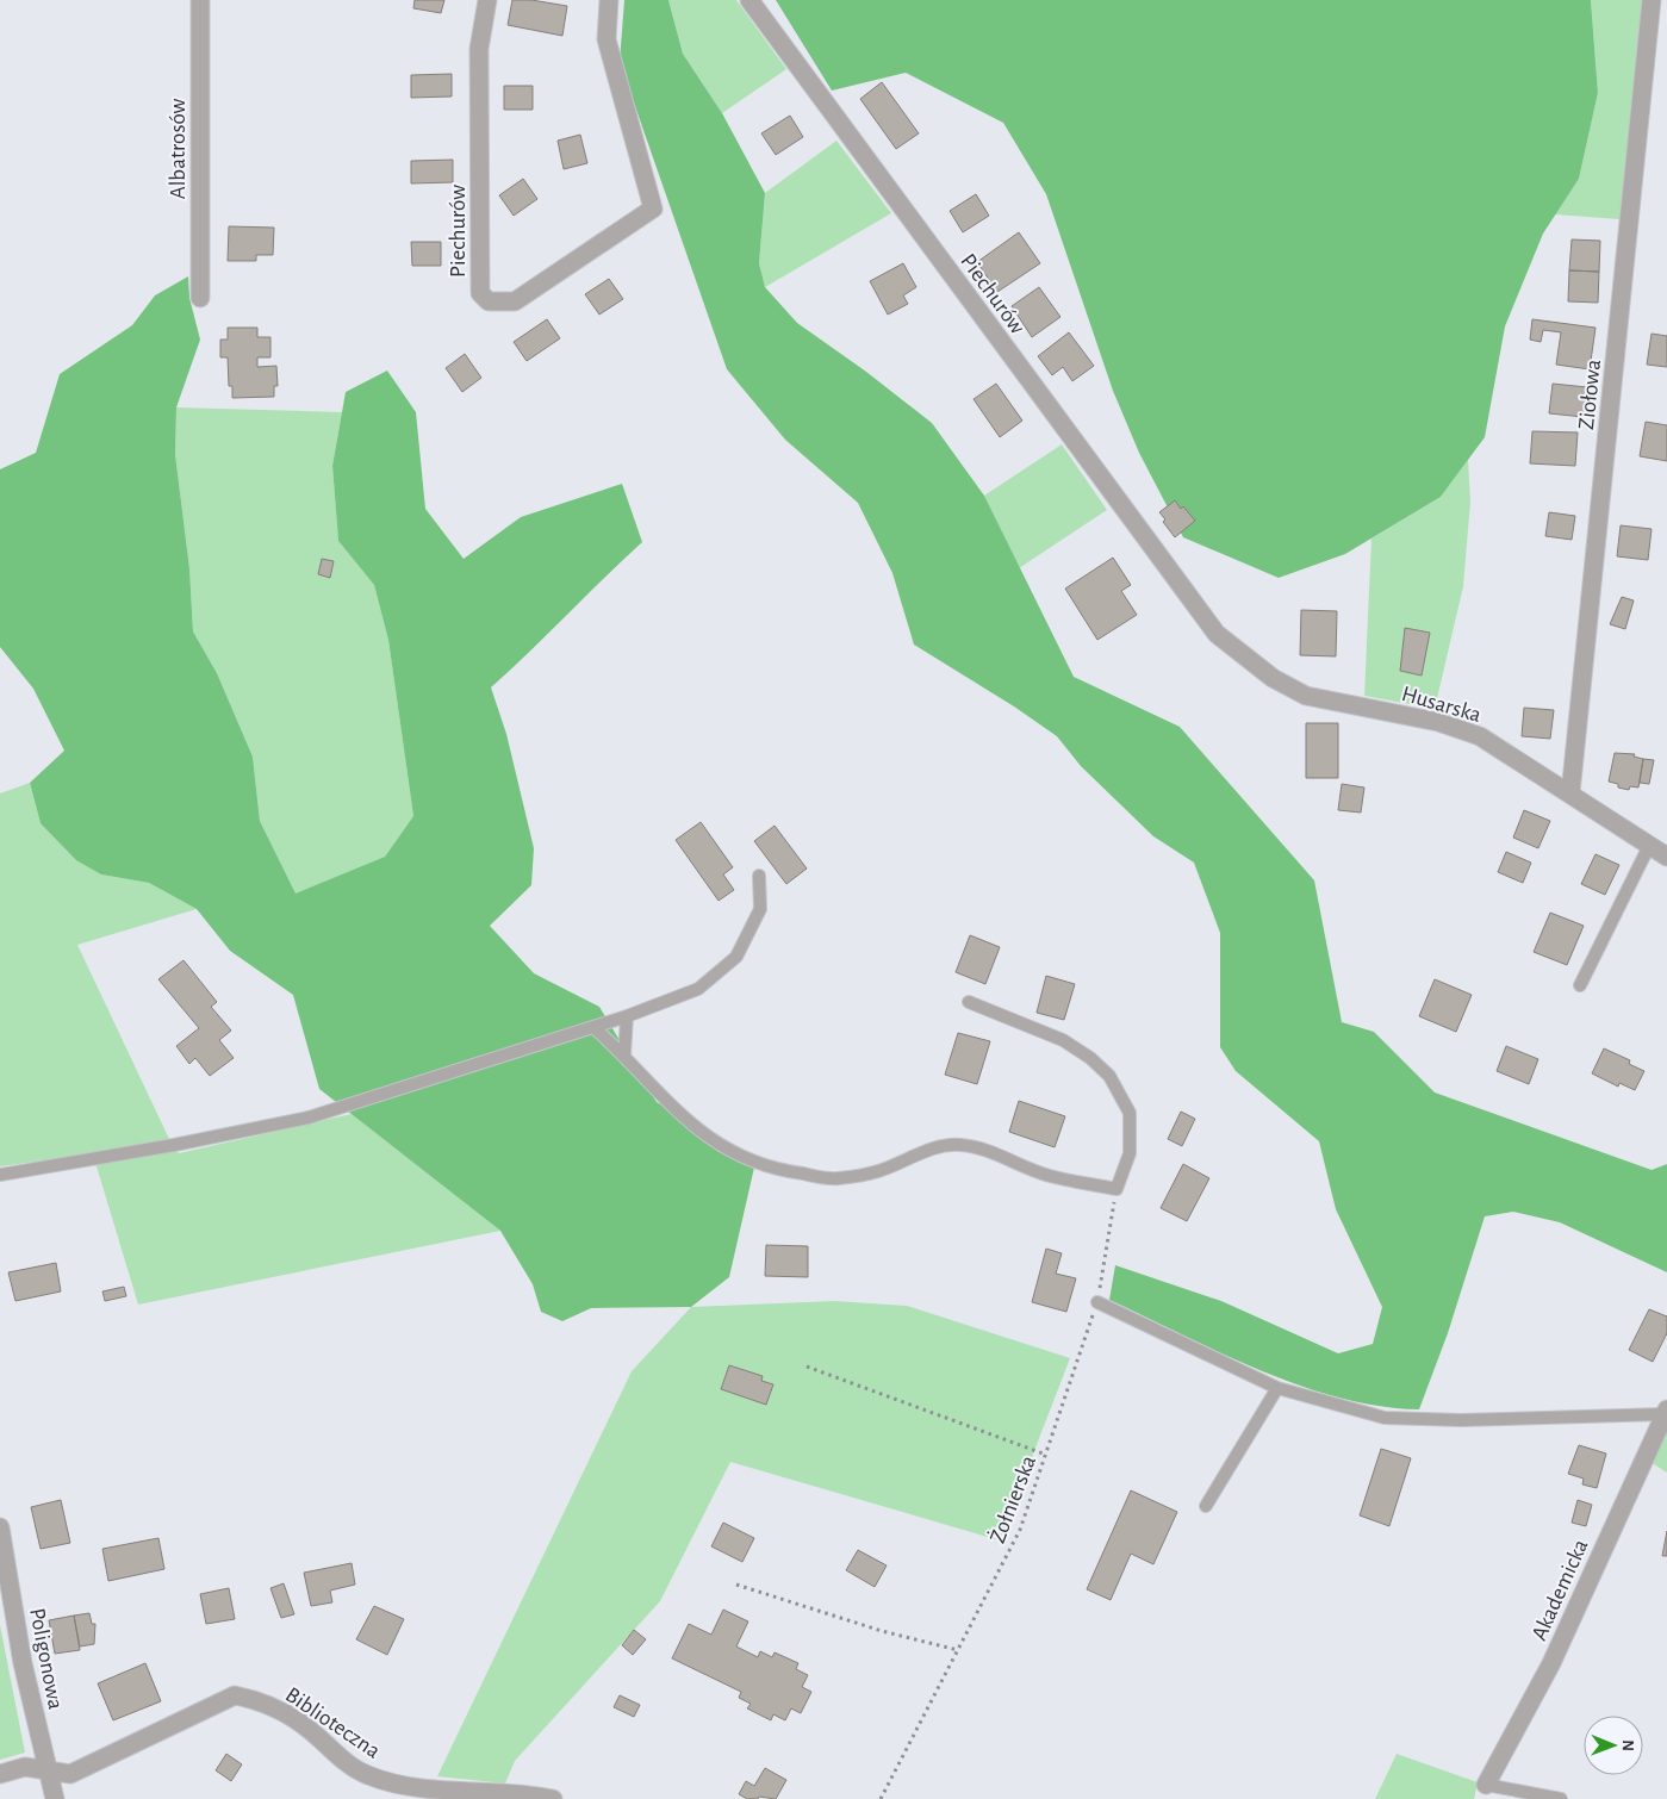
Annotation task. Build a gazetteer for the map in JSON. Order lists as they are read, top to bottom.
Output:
{
  "streets": {
    "street": [
      "Albatrosów",
      "Piechurów",
      "Ziołowa",
      "Husarska",
      "Akademicka",
      "Poligonowa",
      "Biblioteczna"
    ],
    "path": ["Żołnierska"]
  },
  "crossings": [
    ["Piechurów", "Husarska"],
    ["Ziołowa", "Husarska"],
    ["Poligonowa", "Biblioteczna"]
  ],
  "north": "right"
}
